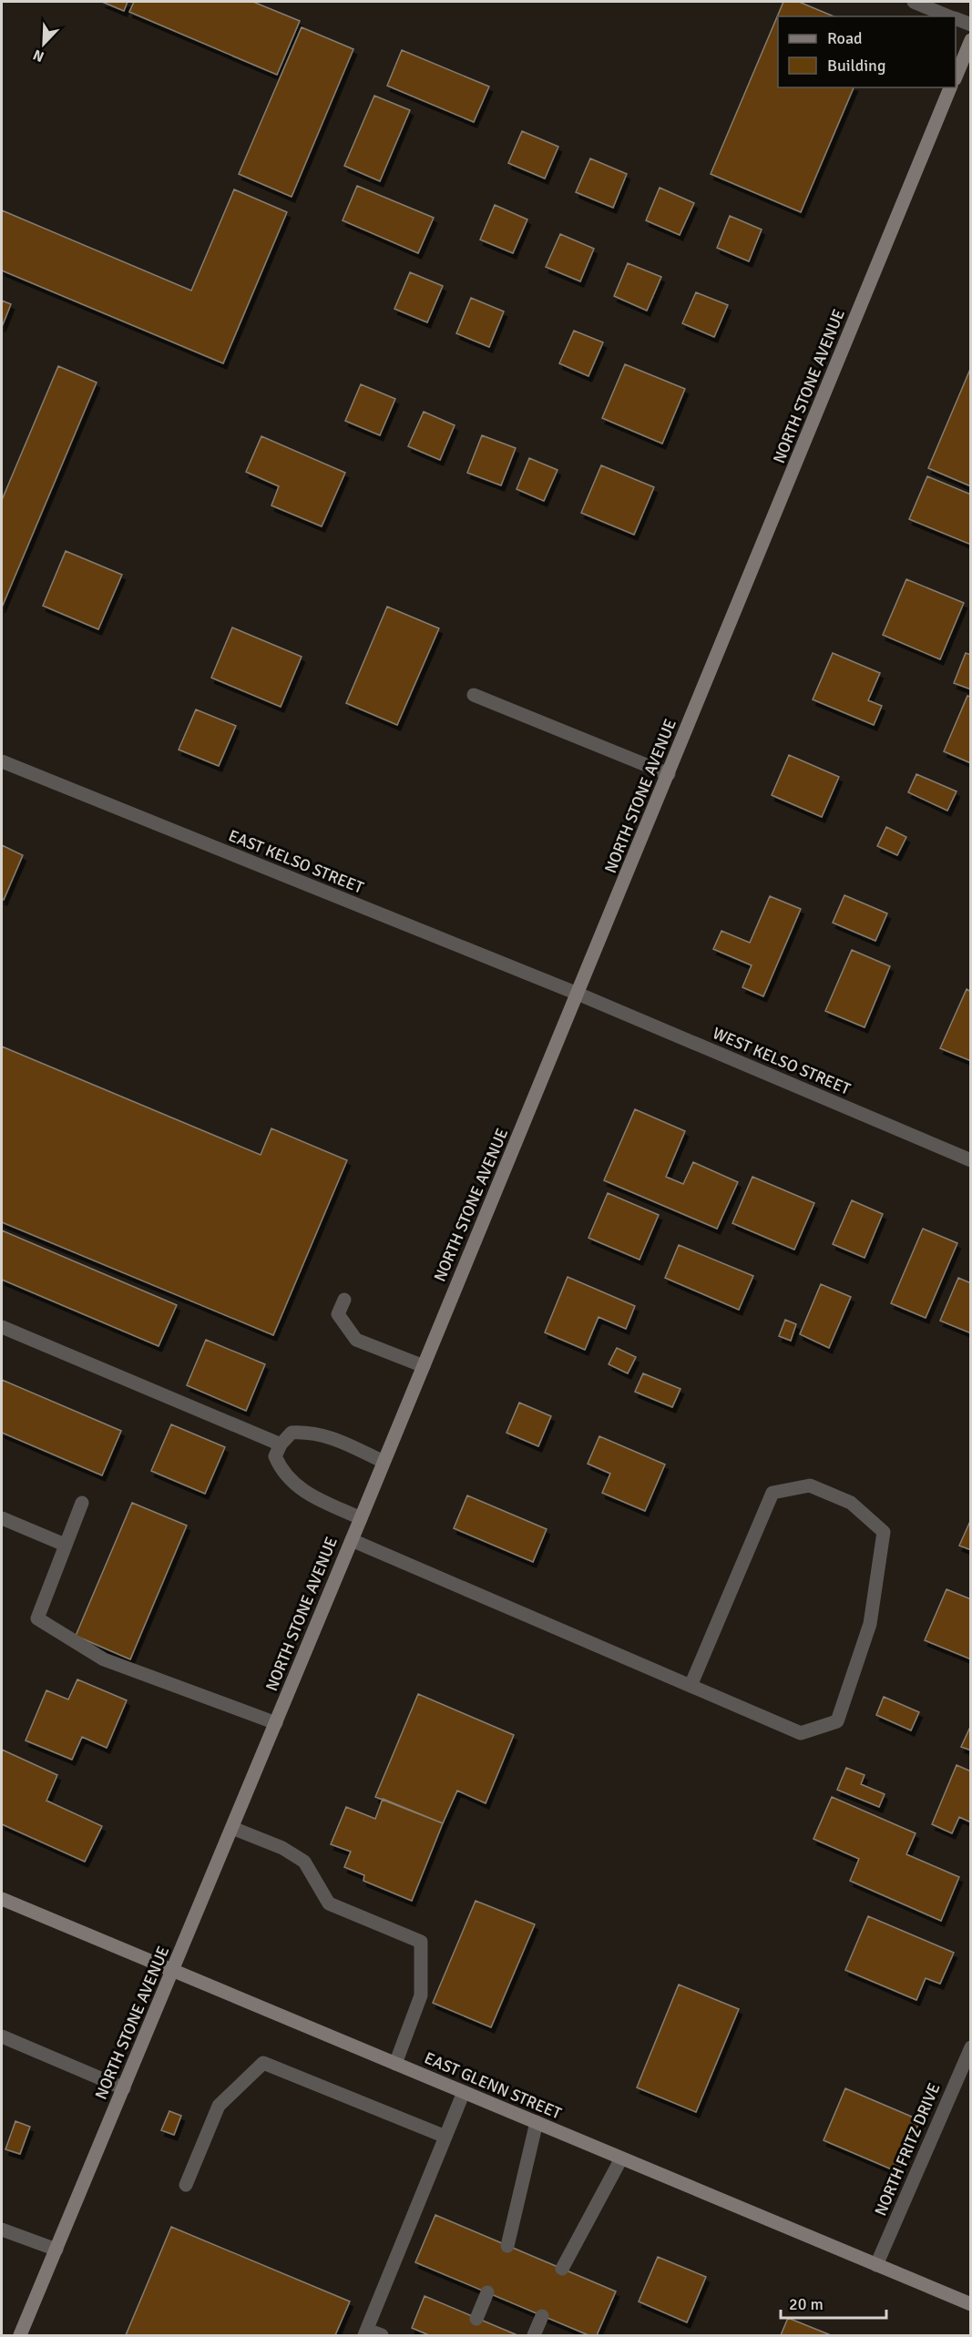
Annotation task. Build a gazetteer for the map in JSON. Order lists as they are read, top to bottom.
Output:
{
  "streets": {
    "main road": ["NORTH STONE AVENUE", "EAST GLENN STREET"],
    "street": ["EAST KELSO STREET", "WEST KELSO STREET", "NORTH FRITZ DRIVE"]
  },
  "crossings": [
    ["NORTH STONE AVENUE", "EAST KELSO STREET"],
    ["NORTH STONE AVENUE", "WEST KELSO STREET"],
    ["NORTH STONE AVENUE", "EAST GLENN STREET"],
    ["EAST KELSO STREET", "WEST KELSO STREET"],
    ["EAST GLENN STREET", "NORTH FRITZ DRIVE"]
  ],
  "legend": ["Road", "Building"],
  "scale_bar": "20 m",
  "north": "bottom left"
}
